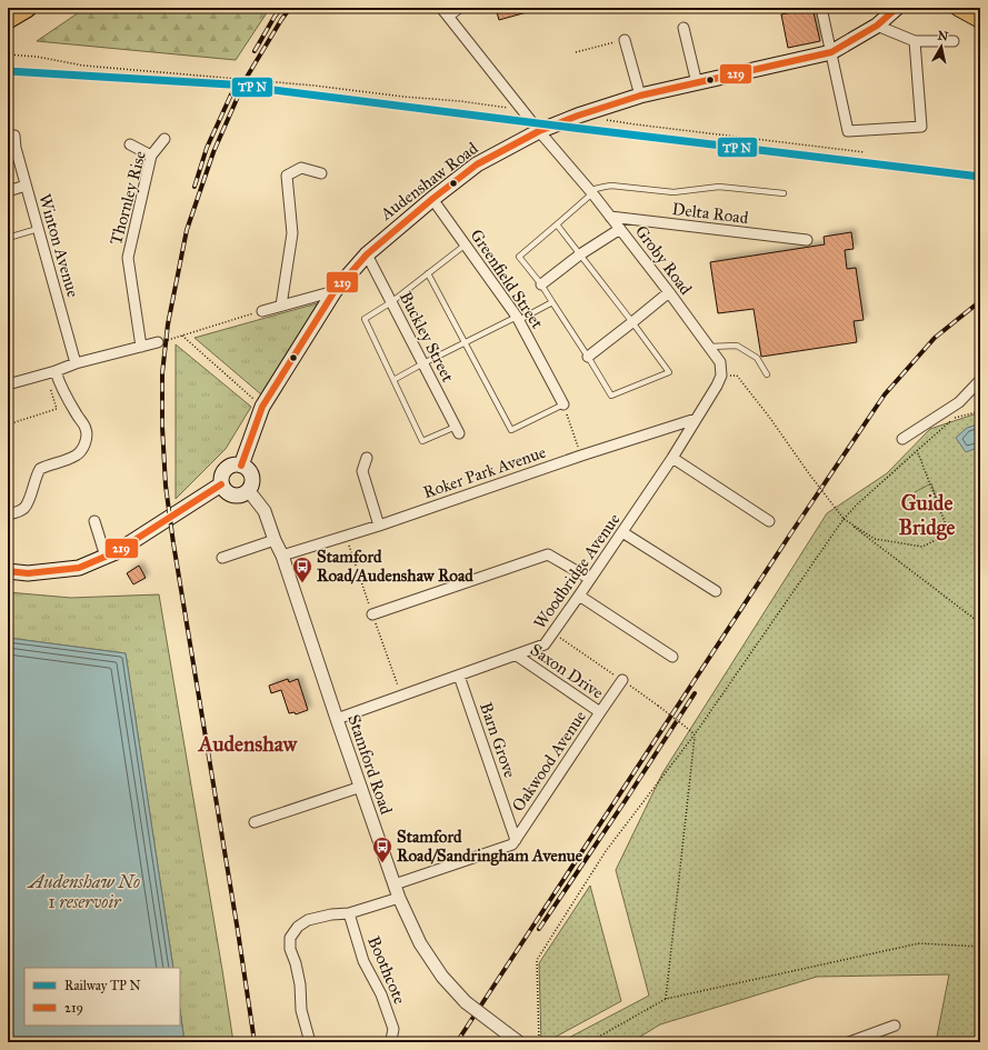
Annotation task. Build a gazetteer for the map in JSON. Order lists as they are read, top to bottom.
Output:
{
  "streets": {
    "main road": ["Audenshaw Road"],
    "street": [
      "Thornley Rise",
      "Delta Road",
      "Winton Avenue",
      "Groby Road",
      "Greenfield Street",
      "Buckley Street",
      "Roker Park Avenue",
      "Woodbridge Avenue",
      "Saxon Drive",
      "Barn Grove",
      "Oakwood Avenue",
      "Stamford Road",
      "Boothcote"
    ]
  },
  "crossings": [
    ["Audenshaw Road", "Groby Road"],
    ["Audenshaw Road", "Greenfield Street"],
    ["Audenshaw Road", "Buckley Street"],
    ["Audenshaw Road", "Stamford Road"],
    ["Delta Road", "Groby Road"],
    ["Roker Park Avenue", "Woodbridge Avenue"],
    ["Roker Park Avenue", "Stamford Road"],
    ["Woodbridge Avenue", "Saxon Drive"],
    ["Woodbridge Avenue", "Barn Grove"],
    ["Woodbridge Avenue", "Stamford Road"],
    ["Saxon Drive", "Oakwood Avenue"],
    ["Barn Grove", "Oakwood Avenue"],
    ["Oakwood Avenue", "Stamford Road"]
  ],
  "districts": ["Guide Bridge", "Audenshaw"],
  "water": ["Audenshaw No 1 reservoir"],
  "places": {
    "bus stop": ["Stamford Road/Audenshaw Road", "Stamford Road/Sandringham Avenue"]
  },
  "lines": ["transit line 219"],
  "legend": ["Railway TP N", "219"],
  "north": "top"
}
